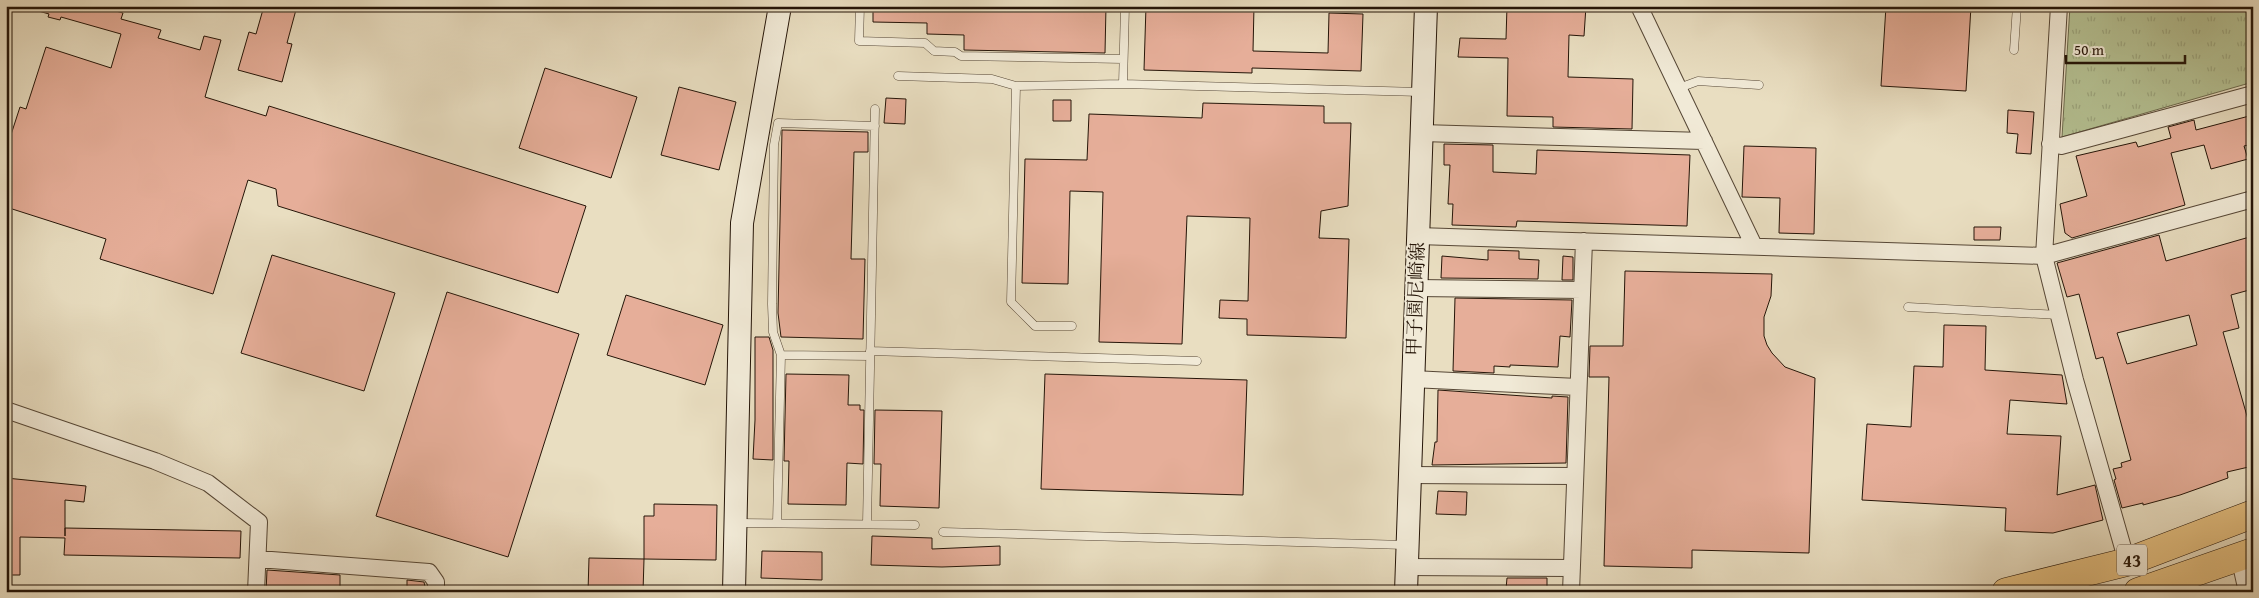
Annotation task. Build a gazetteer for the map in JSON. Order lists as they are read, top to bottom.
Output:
{
  "streets": {
    "highway": ["43"],
    "main road": ["甲子園尼崎線"]
  },
  "scale_bar": "50 m"
}
